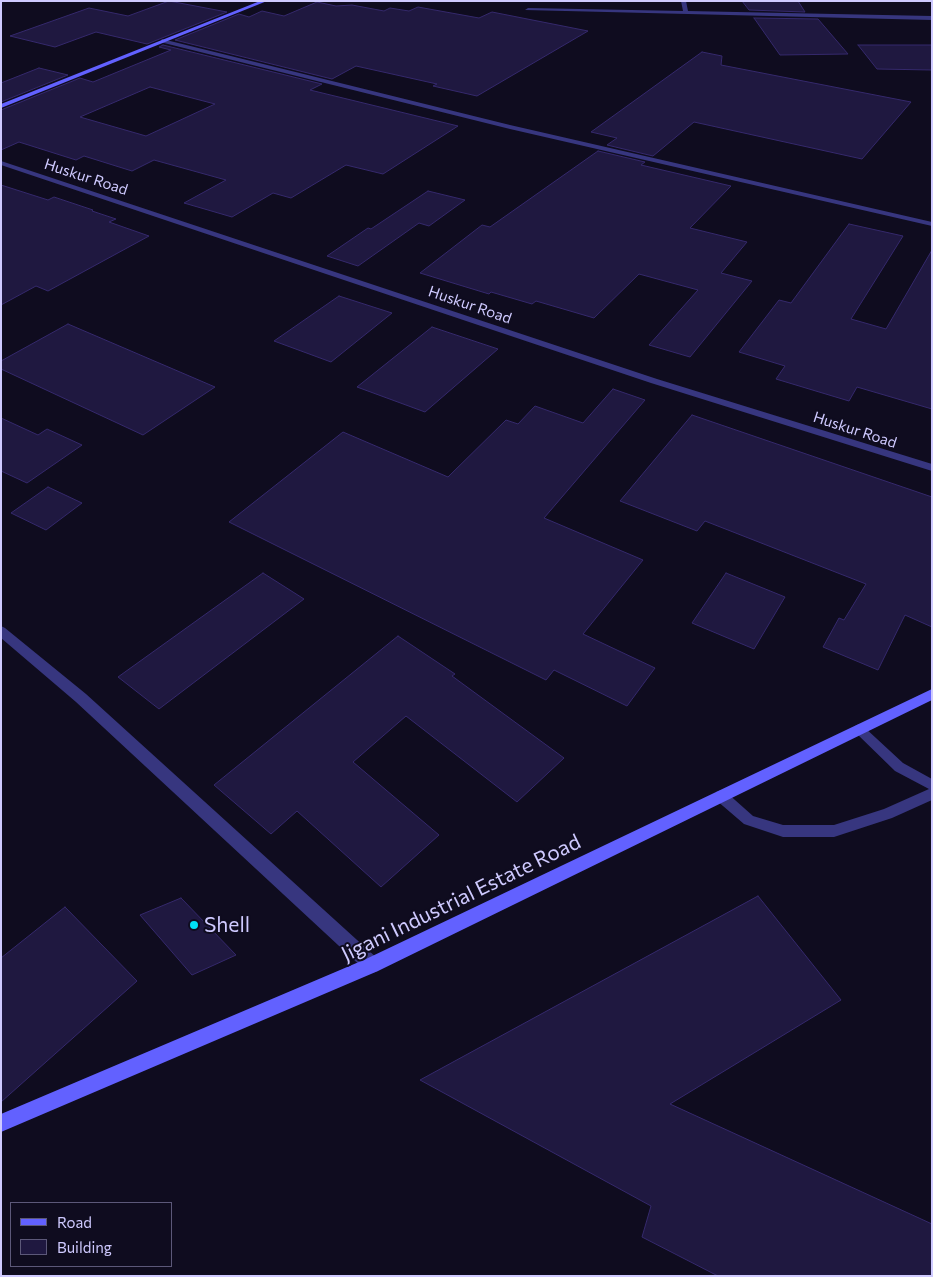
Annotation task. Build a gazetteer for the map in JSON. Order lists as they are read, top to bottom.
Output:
{
  "streets": {
    "main road": ["Jigani Industrial Estate Road"],
    "street": ["Huskur Road"]
  },
  "places": ["Shell"],
  "legend": ["Road", "Building"]
}
